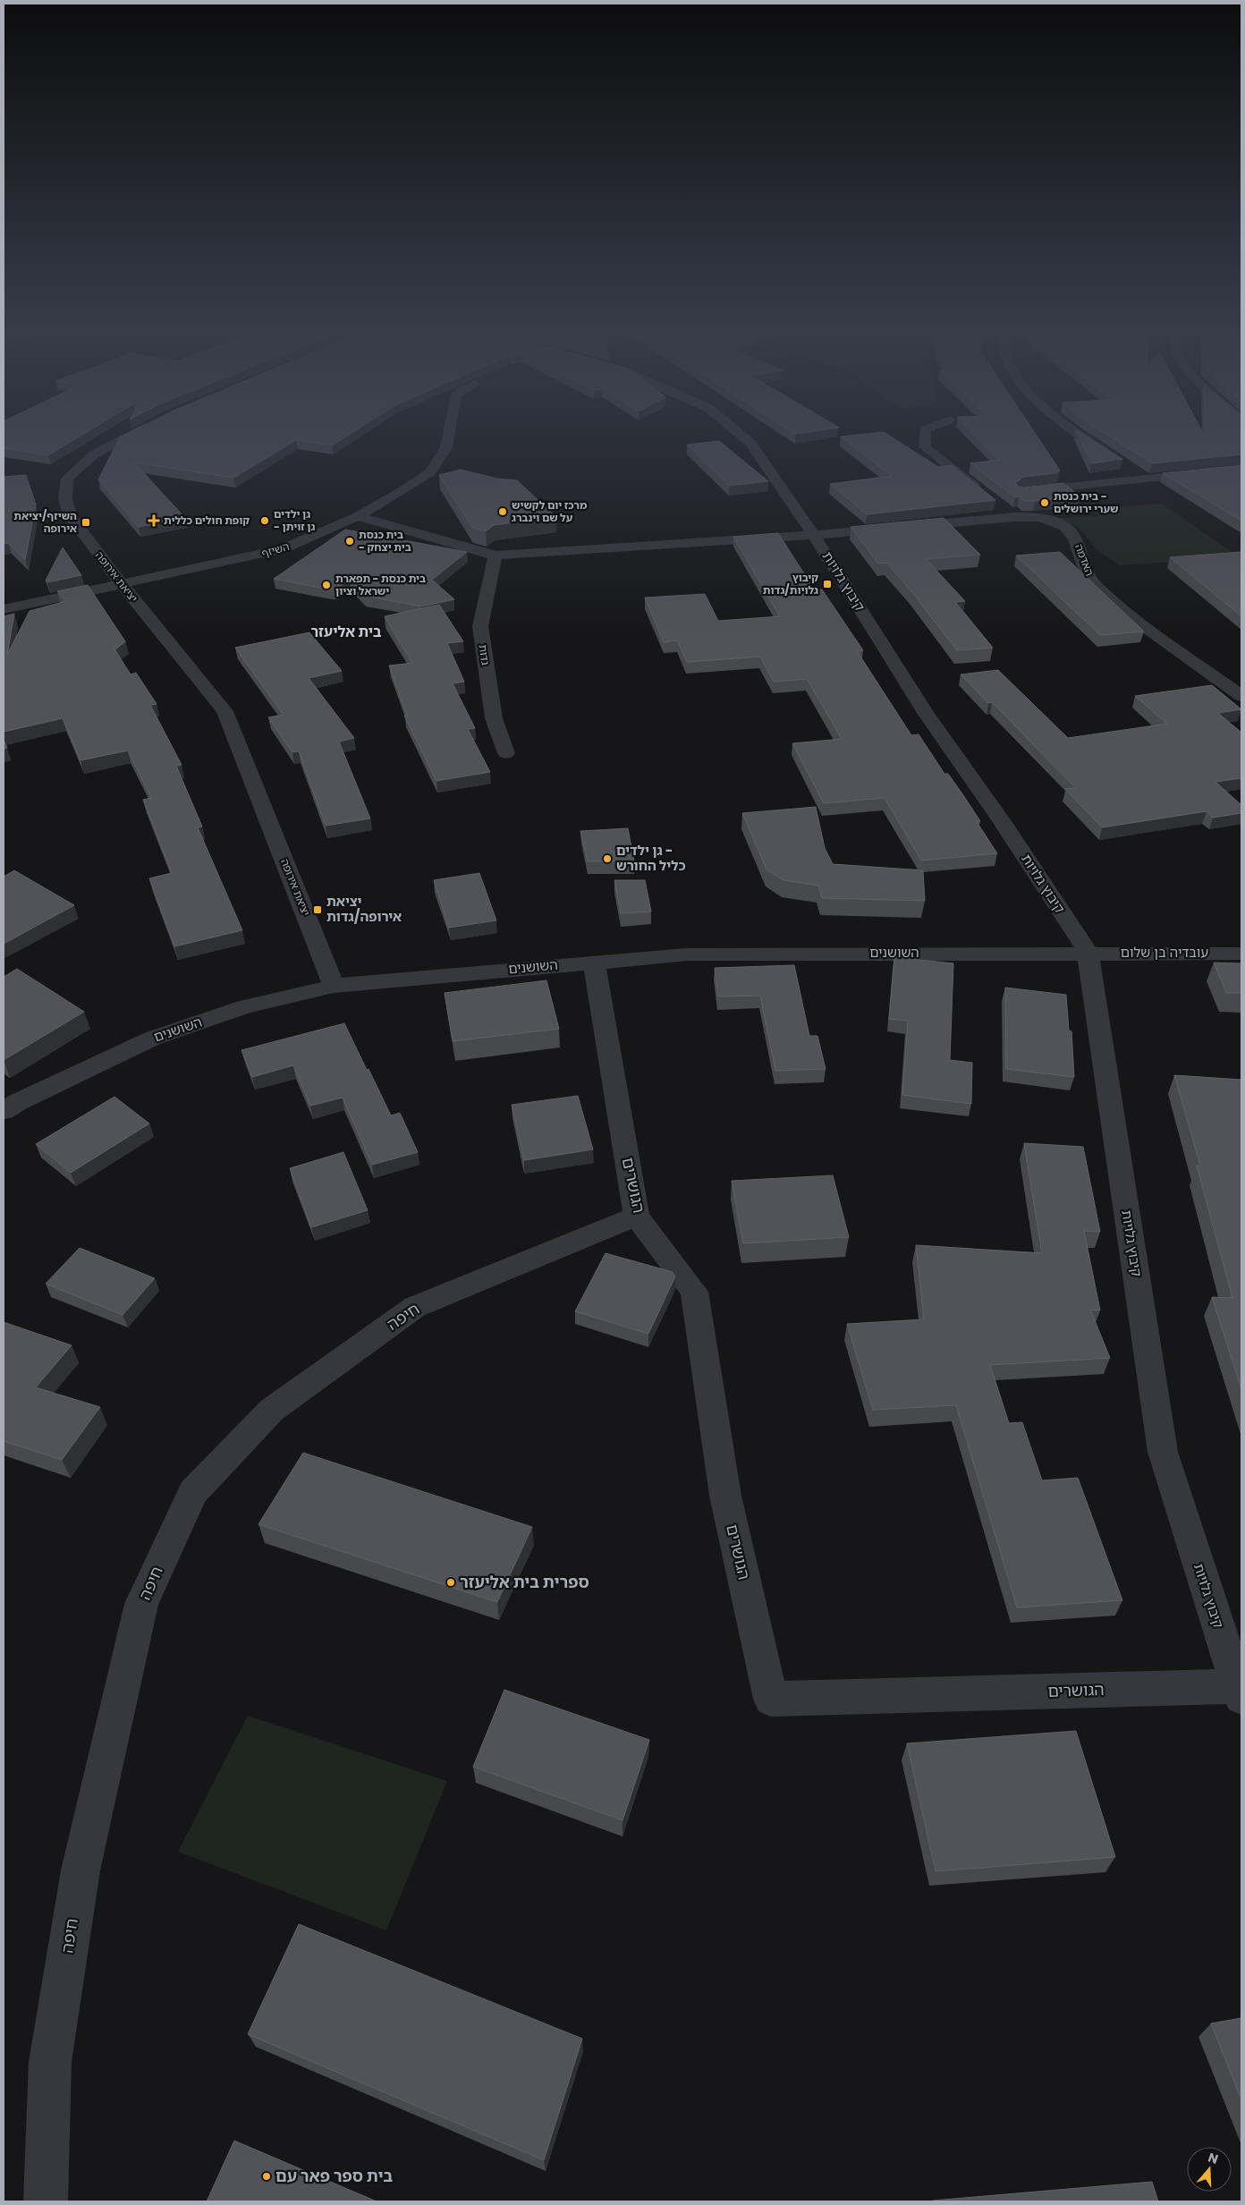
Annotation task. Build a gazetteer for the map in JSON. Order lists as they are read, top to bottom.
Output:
{
  "streets": {
    "street": [
      "השיזף",
      "האדמה",
      "יציאת אירופה",
      "קיבוץ גלויות",
      "גדות",
      "השושנים",
      "עובדיה בן שלום",
      "הגושרים",
      "חיפה"
    ]
  },
  "crossings": [
    ["השיזף", "האדמה"],
    ["השיזף", "יציאת אירופה"],
    ["האדמה", "קיבוץ גלויות"],
    ["האדמה", "גדות"],
    ["יציאת אירופה", "השושנים"],
    ["קיבוץ גלויות", "השושנים"],
    ["קיבוץ גלויות", "עובדיה בן שלום"],
    ["קיבוץ גלויות", "הגושרים"],
    ["השושנים", "עובדיה בן שלום"],
    ["השושנים", "הגושרים"],
    ["הגושרים", "חיפה"]
  ],
  "districts": ["בית אליעזר"],
  "places": {
    "other": [
      "בית כנסת - שערי ירושלים",
      "מרכז יום לקשיש על שם וינברג",
      "גן ילדים - גן זויתן",
      "בית כנסת - בית יצחק",
      "בית כנסת - תפארת ישראל וציון",
      "גן ילדים - כליל החורש",
      "ספרית בית אליעזר",
      "בית ספר פאר עם"
    ],
    "health": ["קופת חולים כללית"],
    "transit": ["השיזף/יציאת אירופה", "קיבוץ גלויות/גדות", "יציאת אירופה/גדות"]
  },
  "north": "top"
}
